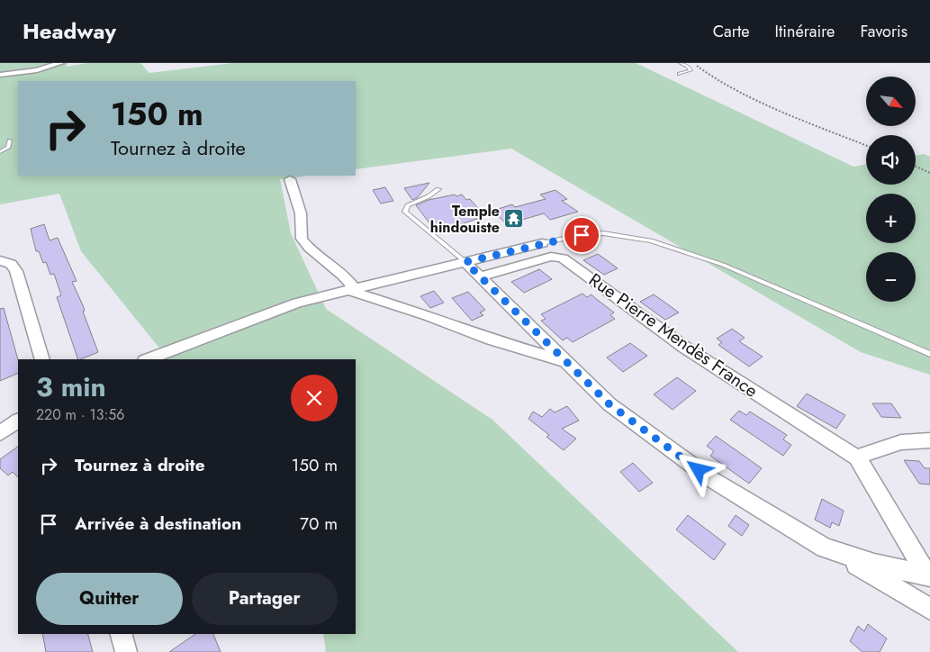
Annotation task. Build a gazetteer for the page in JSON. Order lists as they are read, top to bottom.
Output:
{
  "streets": {
    "street": ["Rue Pierre Mendès France"]
  },
  "places": {
    "temple": ["Temple hindouiste"]
  },
  "north": "bottom right",
  "page": {
    "header": "Headway",
    "nav": ["Carte", "Itinéraire", "Favoris"],
    "map_buttons": ["+", "−"],
    "turn": ["150 m", "Tournez à droite"],
    "heading": ["3 min", "220 m · 13:56"],
    "list": [
      {
        "name": "Tournez à droite",
        "value": "150 m"
      },
      {
        "name": "Arrivée à destination",
        "value": "70 m"
      }
    ],
    "buttons": ["Quitter", "Partager"]
  }
}
